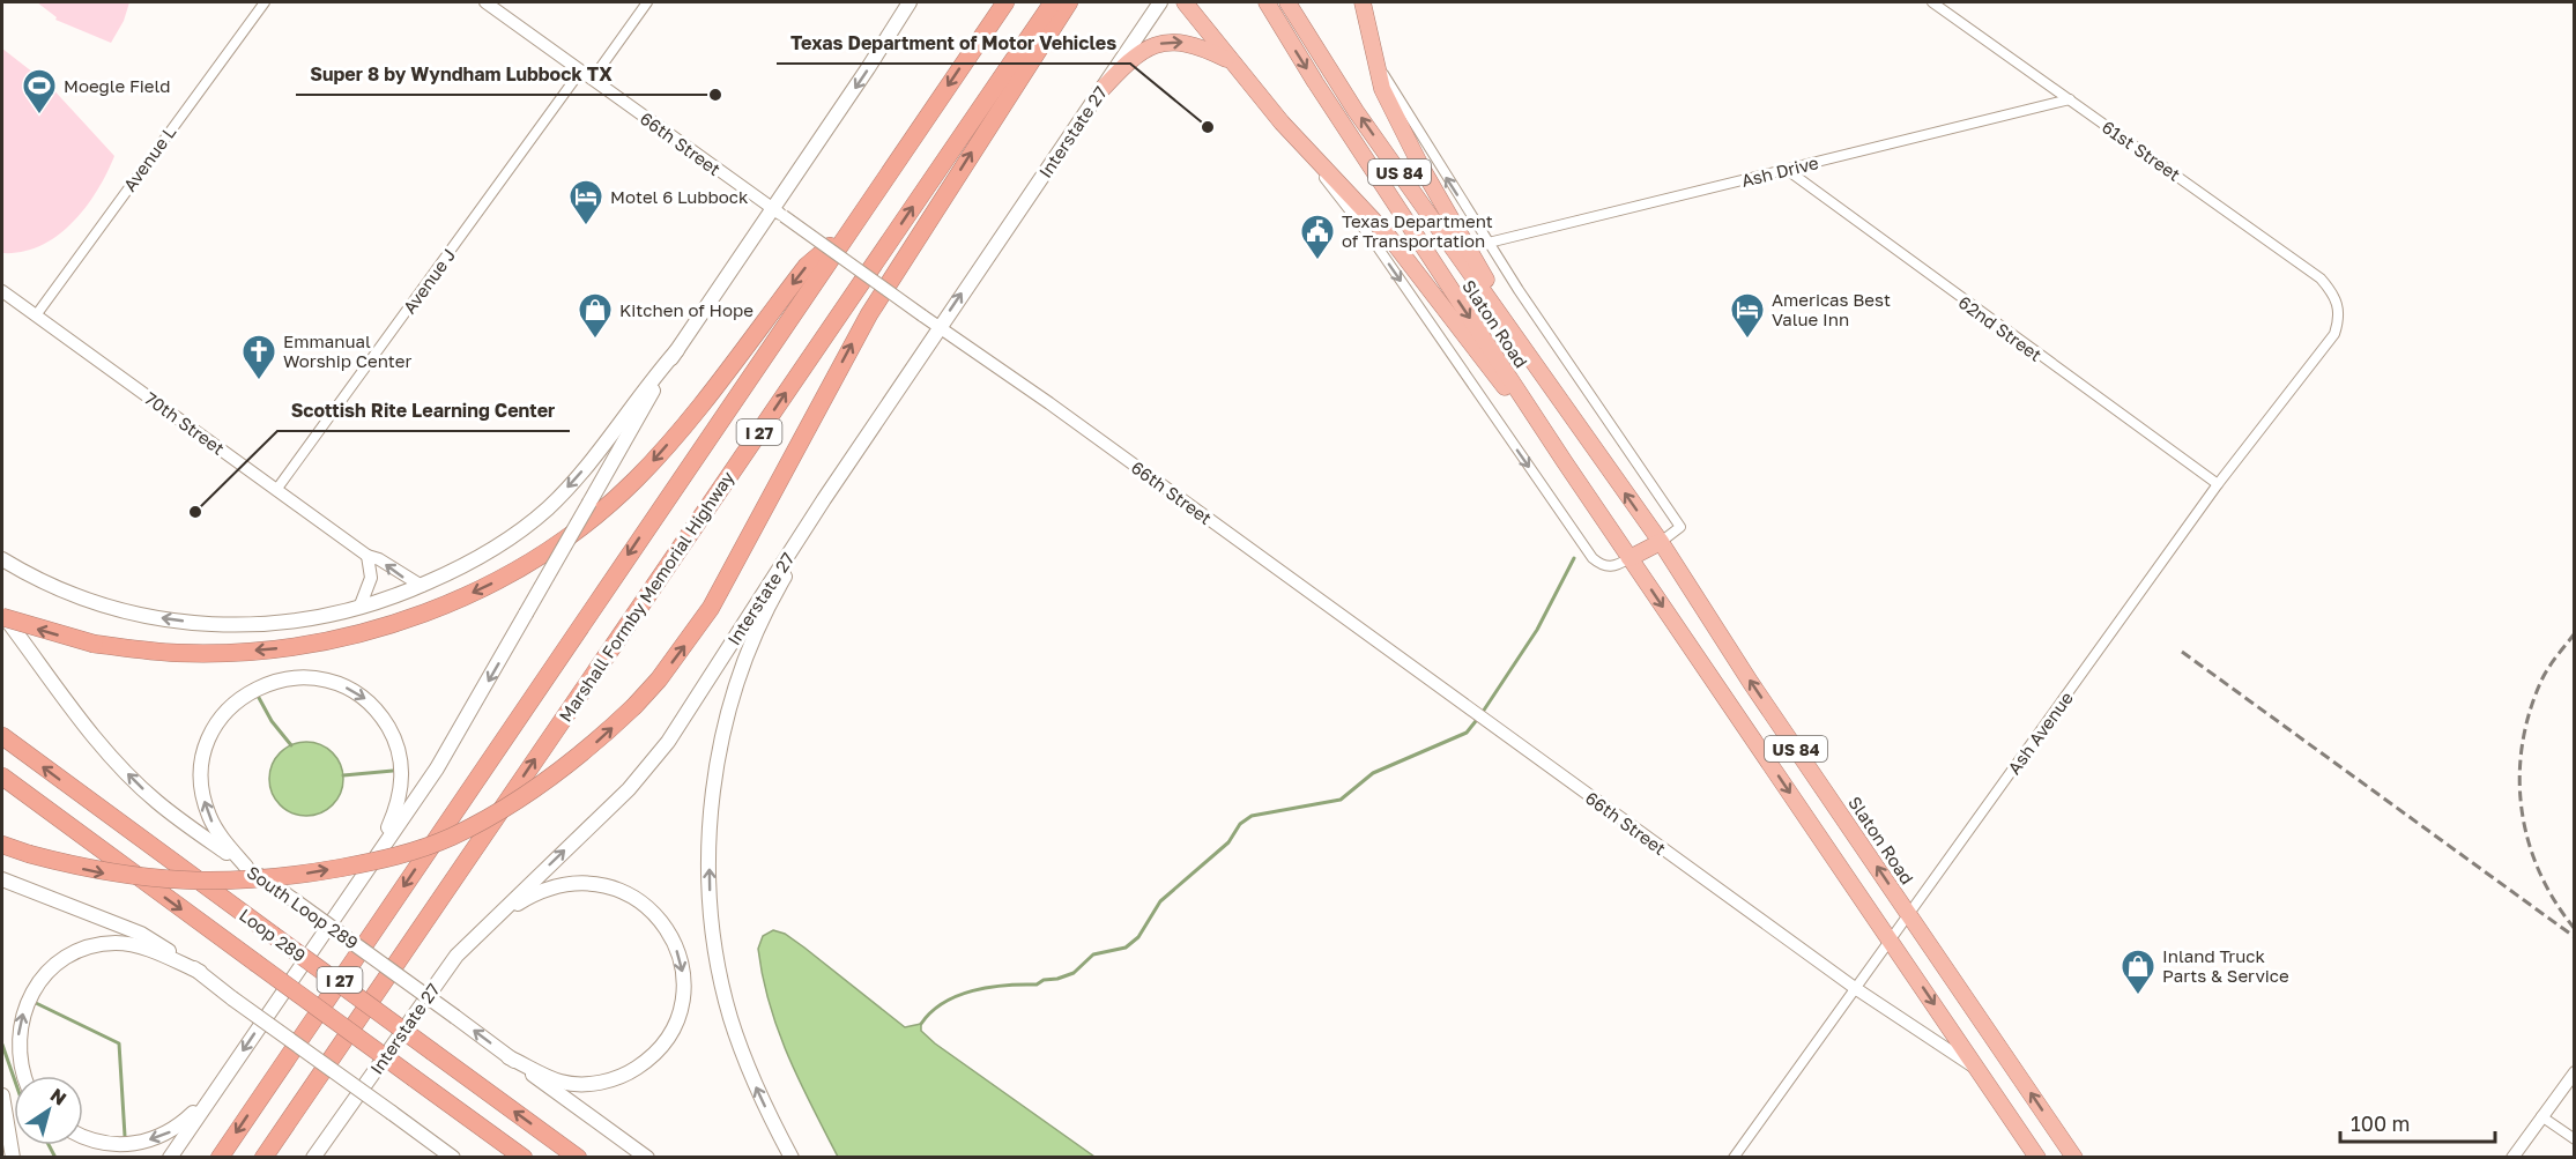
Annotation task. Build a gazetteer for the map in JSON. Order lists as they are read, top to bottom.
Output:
{
  "streets": {
    "highway": [
      "US 84",
      "Slaton Road",
      "I 27",
      "Marshall Formby Memorial Highway",
      "Loop 289"
    ],
    "main road": ["Interstate 27", "South Loop 289"],
    "street": [
      "66th Street",
      "61st Street",
      "Avenue L",
      "Ash Drive",
      "Avenue J",
      "62nd Street",
      "70th Street",
      "Ash Avenue"
    ]
  },
  "crossings": [
    ["Interstate 27", "66th Street"],
    ["66th Street", "Avenue J"],
    ["66th Street", "Slaton Road"],
    ["66th Street", "Ash Avenue"],
    ["61st Street", "Ash Drive"],
    ["61st Street", "Ash Avenue"],
    ["Avenue L", "70th Street"],
    ["Ash Drive", "62nd Street"],
    ["Avenue J", "70th Street"],
    ["Slaton Road", "Ash Avenue"],
    ["62nd Street", "Ash Avenue"]
  ],
  "one_way": ["Interstate 27"],
  "places": {
    "other": ["Super 8 by Wyndham Lubbock TX", "Texas Department of Motor Vehicles", "Scottish Rite Learning Center"],
    "sports": ["Moegle Field"],
    "hotel": ["Motel 6 Lubbock", "Americas Best Value Inn"],
    "public building": ["Texas Department of Transportation"],
    "shop": ["Kitchen of Hope", "Inland Truck Parts & Service"],
    "church": ["Emmanual Worship Center"]
  },
  "scale_bar": "100 m",
  "north": "top right"
}
